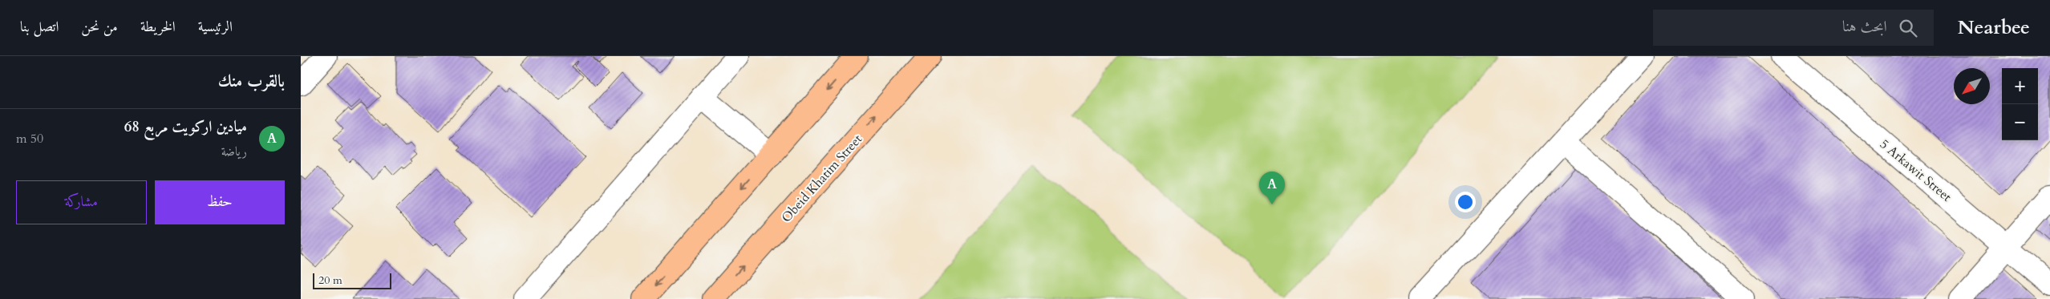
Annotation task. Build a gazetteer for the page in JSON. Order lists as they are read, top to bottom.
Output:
{
  "streets": {
    "main road": ["Obeid Khatim Street"],
    "street": ["5 Arkawit Street"]
  },
  "scale_bar": "20 m",
  "north": "bottom left",
  "page": {
    "header": "Nearbee",
    "search": "ابحث هنا",
    "nav": [
      "الرئيسية",
      "الخريطة",
      "من نحن",
      "اتصل بنا"
    ],
    "heading": "بالقرب منك",
    "map_buttons": ["+", "−"],
    "list": [
      {
        "mark": "A",
        "name": "ميادين اركويت مربع 68",
        "note": "رياضة",
        "value": "50 m"
      }
    ],
    "buttons": ["حفظ", "مشاركة"],
    "pins": "A",
    "scale": "20 m"
  }
}
